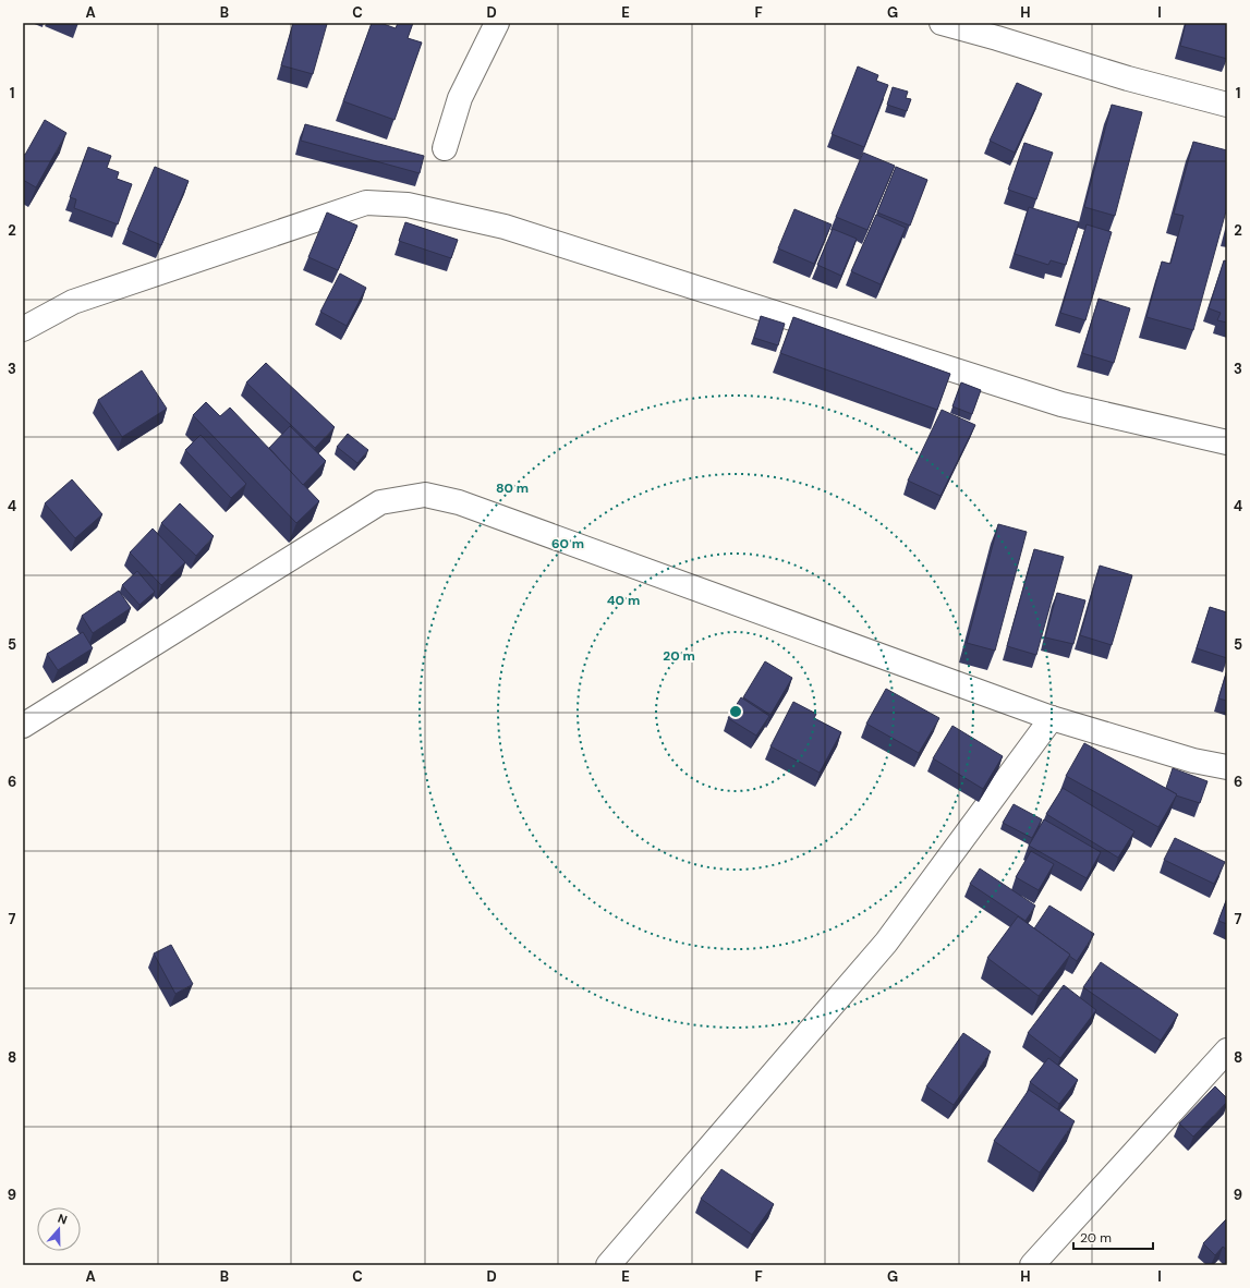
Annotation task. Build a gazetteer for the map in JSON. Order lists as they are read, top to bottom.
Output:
{
  "scale_bar": "20 m",
  "north": "top",
  "grid": {
    "columns": [
      "A",
      "B",
      "C",
      "D",
      "E",
      "F",
      "G",
      "H",
      "I"
    ],
    "rows": [
      "1",
      "2",
      "3",
      "4",
      "5",
      "6",
      "7",
      "8",
      "9"
    ]
  },
  "rings": [
    "80 m",
    "60 m",
    "40 m",
    "20 m"
  ]
}
